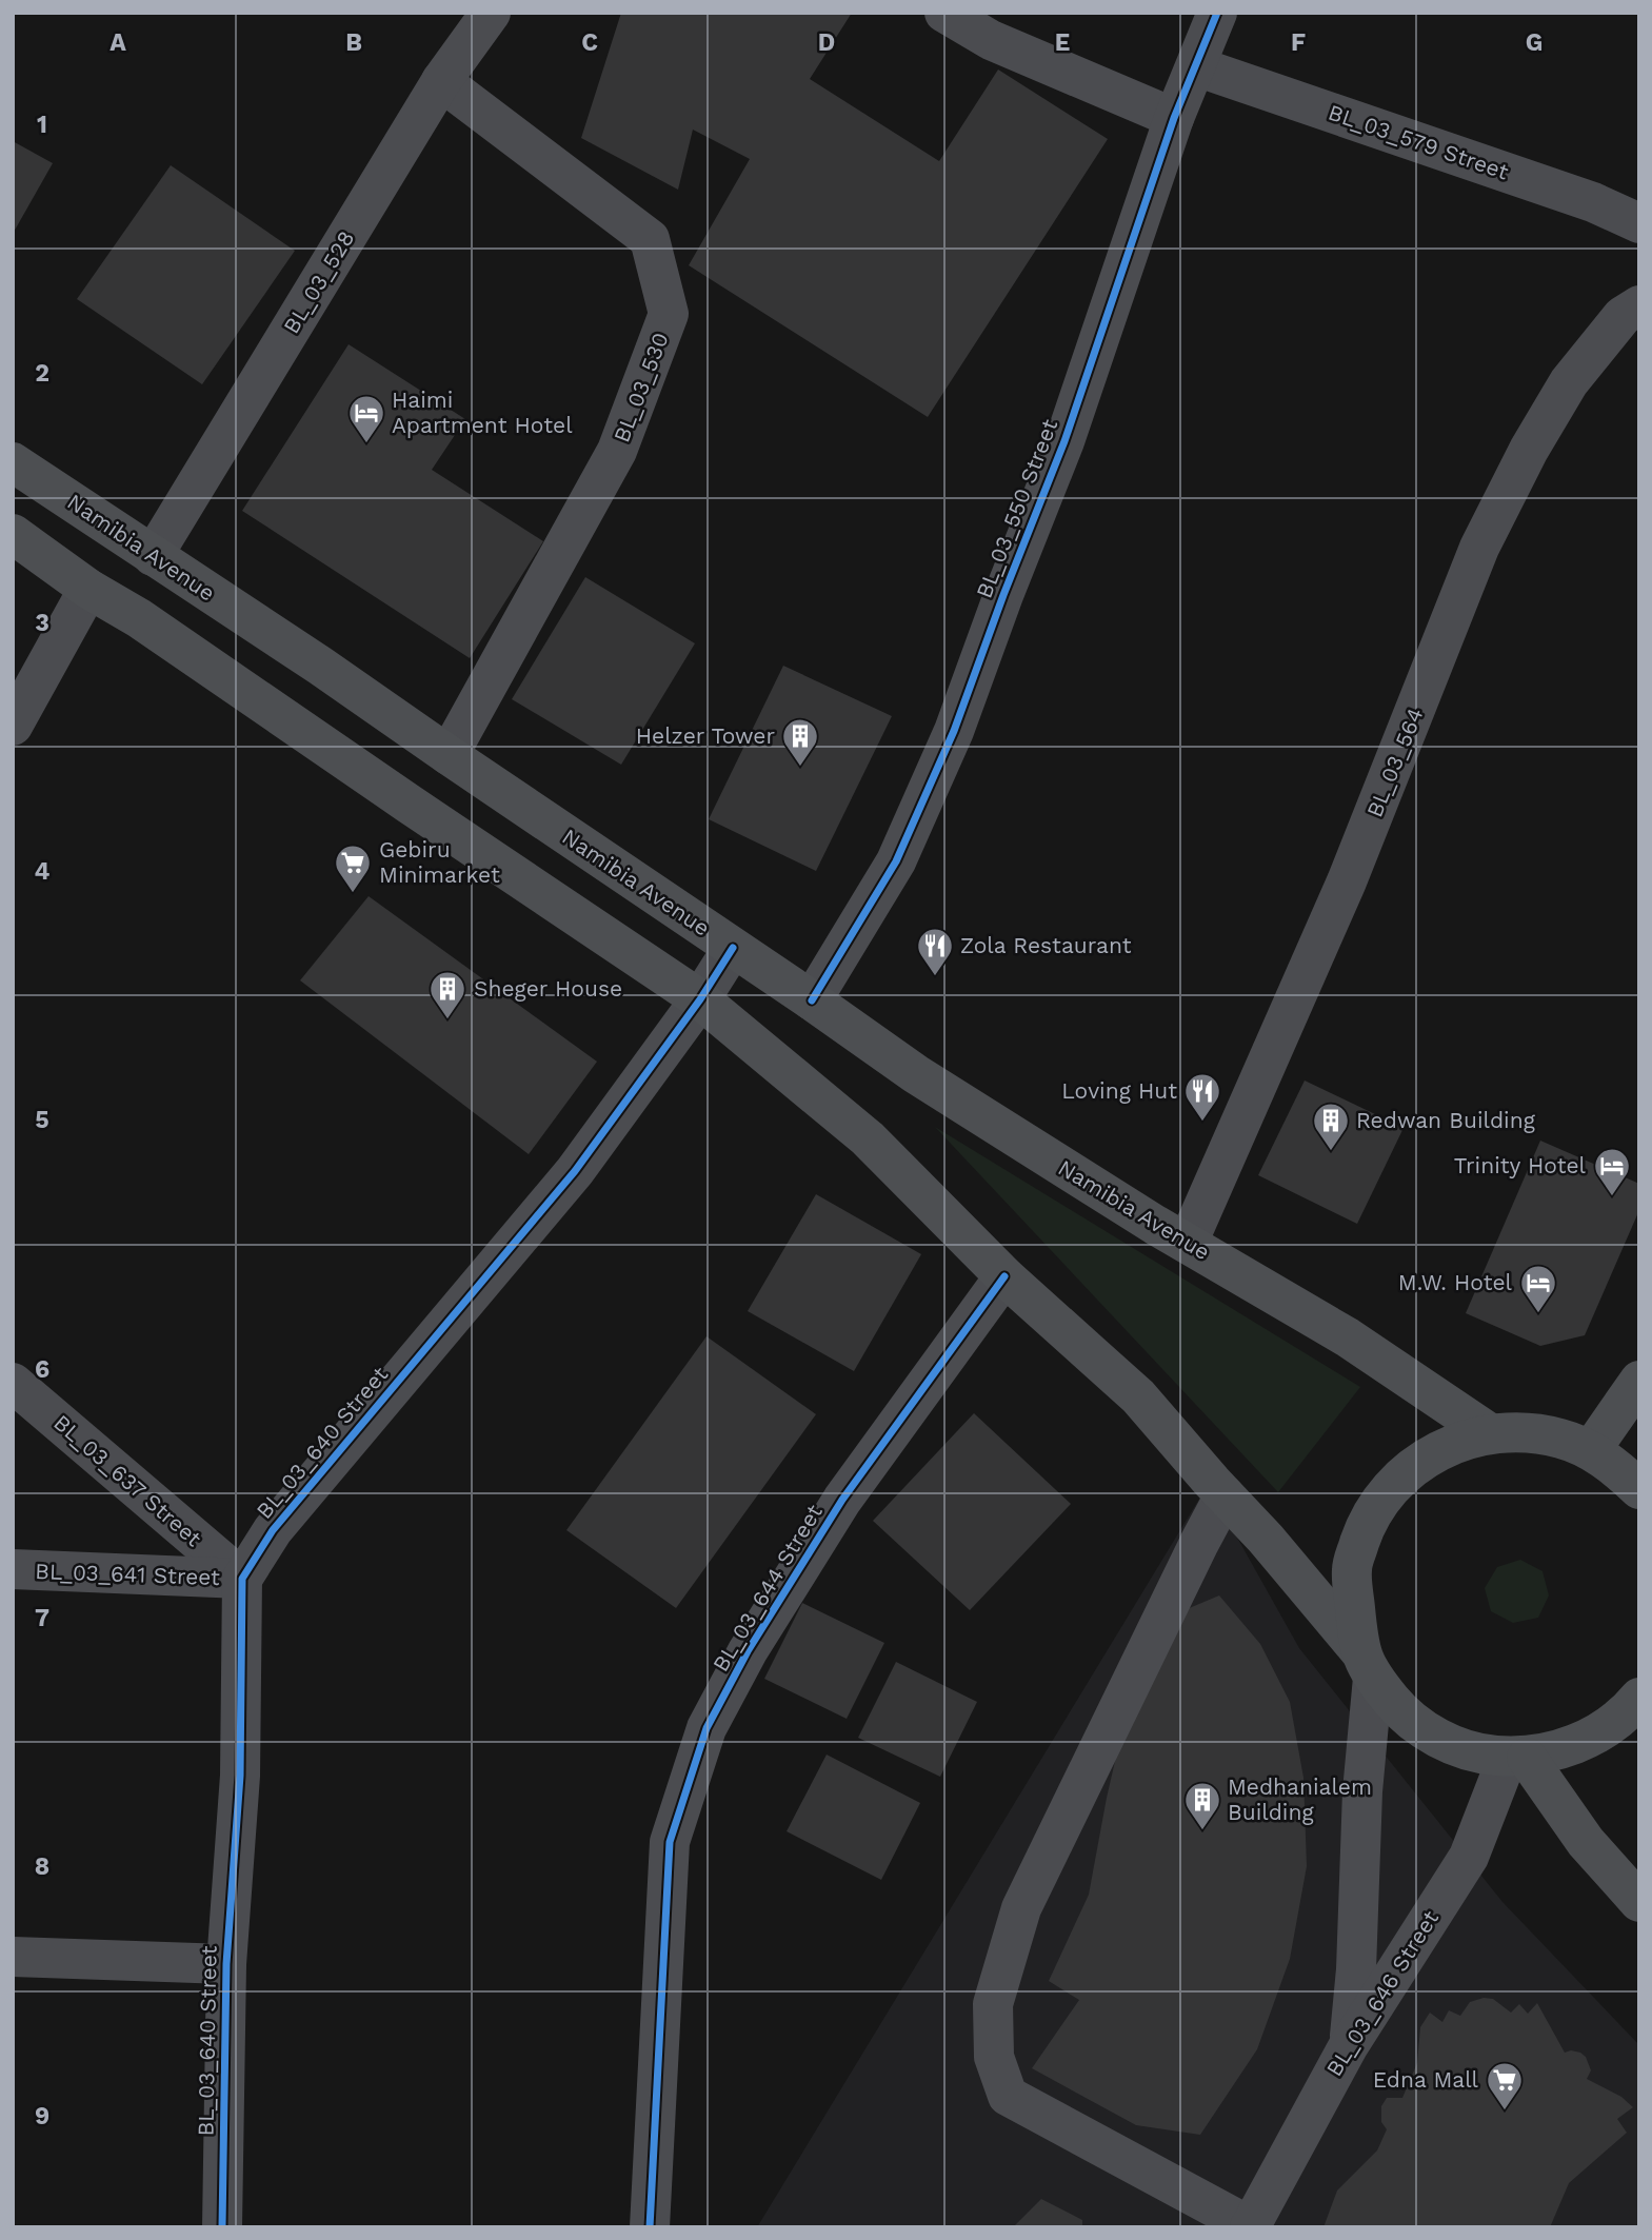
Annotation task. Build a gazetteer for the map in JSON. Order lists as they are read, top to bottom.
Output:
{
  "streets": {
    "main road": ["Namibia Avenue"],
    "street": [
      "BL_03_579 Street",
      "BL_03_528",
      "BL_03_530",
      "BL_03_550 Street",
      "BL_03_564",
      "BL_03_640 Street",
      "BL_03_637 Street",
      "BL_03_641 Street",
      "BL_03_644 Street",
      "BL_03_646 Street"
    ]
  },
  "crossings": [
    ["BL_03_579 Street", "BL_03_550 Street"],
    ["BL_03_528", "BL_03_530"],
    ["BL_03_528", "Namibia Avenue"],
    ["BL_03_530", "Namibia Avenue"],
    ["BL_03_550 Street", "Namibia Avenue"],
    ["Namibia Avenue", "BL_03_564"],
    ["Namibia Avenue", "BL_03_640 Street"],
    ["BL_03_640 Street", "BL_03_637 Street"],
    ["BL_03_640 Street", "BL_03_641 Street"],
    ["BL_03_637 Street", "BL_03_641 Street"]
  ],
  "places": {
    "hotel": ["Haimi Apartment Hotel", "Trinity Hotel", "M.W. Hotel"],
    "building": [
      "Helzer Tower",
      "Sheger House",
      "Redwan Building",
      "Medhanialem Building"
    ],
    "supermarket": ["Gebiru Minimarket", "Edna Mall"],
    "restaurant": ["Zola Restaurant", "Loving Hut"]
  },
  "grid": {
    "columns": [
      "A",
      "B",
      "C",
      "D",
      "E",
      "F",
      "G"
    ],
    "rows": [
      "1",
      "2",
      "3",
      "4",
      "5",
      "6",
      "7",
      "8",
      "9"
    ]
  }
}
